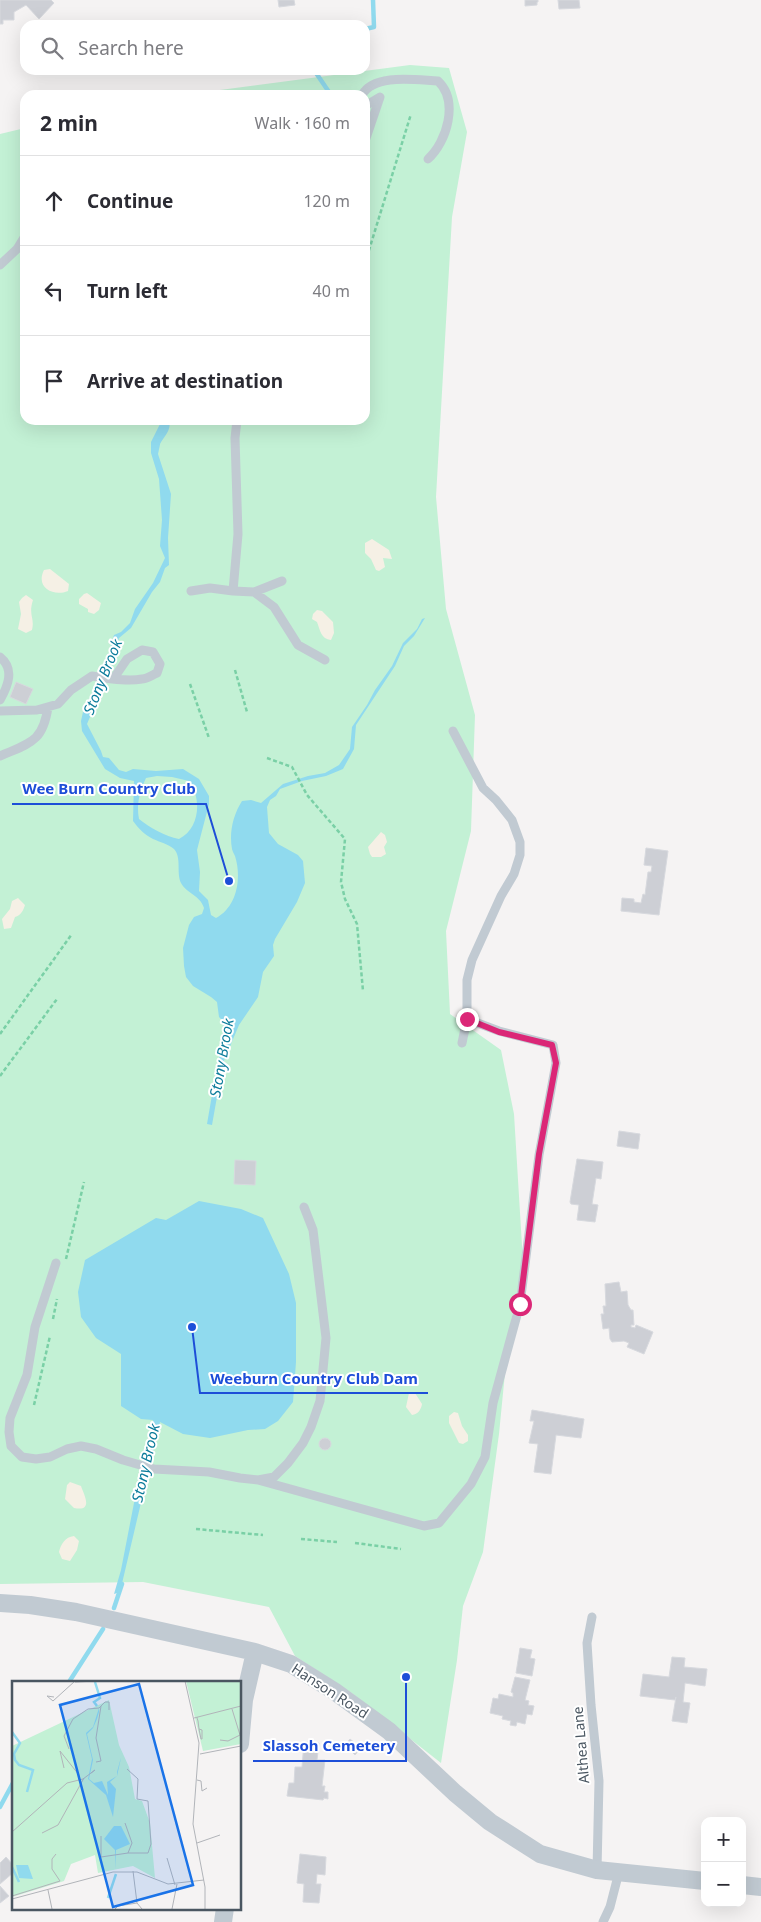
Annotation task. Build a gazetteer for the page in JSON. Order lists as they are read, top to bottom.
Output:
{
  "streets": {
    "street": ["Hanson Road"],
    "lane": ["Althea Lane"]
  },
  "crossings": [
    ["Hanson Road", "Althea Lane"]
  ],
  "water": ["Stony Brook"],
  "places": ["Wee Burn Country Club", "Weeburn Country Club Dam", "Slassoh Cemetery"],
  "page": {
    "search": "Search here",
    "heading": ["2 min", "Walk · 160 m"],
    "list": [
      ["Continue", "120 m"],
      ["Turn left", "40 m"],
      "Arrive at destination"
    ],
    "map_buttons": ["+", "−"]
  }
}
